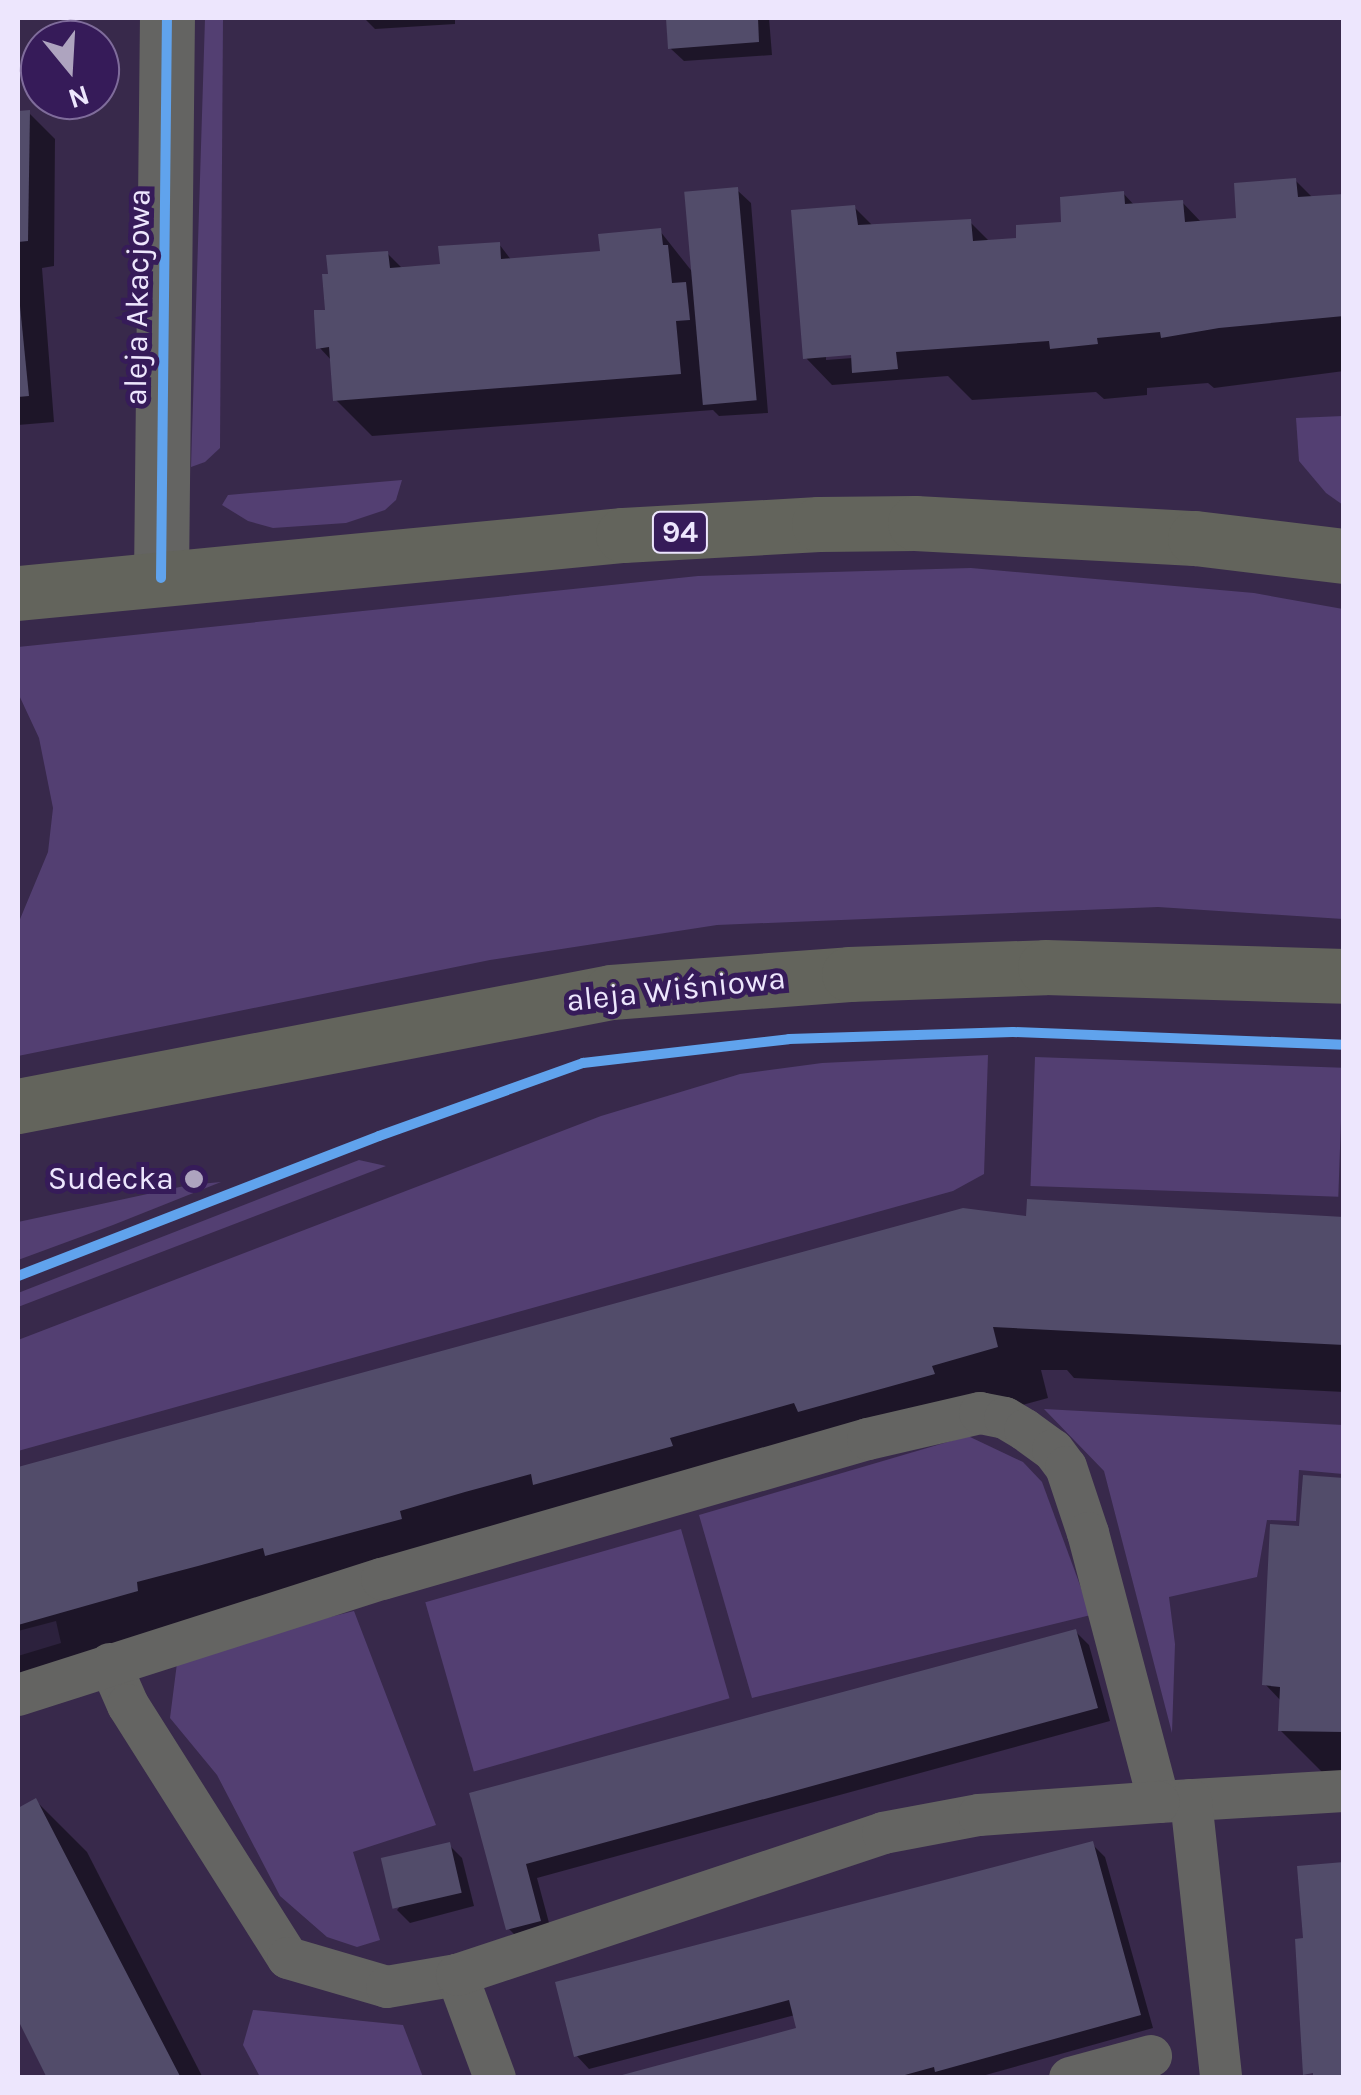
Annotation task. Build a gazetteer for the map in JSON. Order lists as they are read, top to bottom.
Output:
{
  "streets": {
    "main road": ["94", "aleja Wiśniowa"],
    "street": ["aleja Akacjowa"]
  },
  "crossings": [
    ["aleja Akacjowa", "94"]
  ],
  "places": ["Sudecka"],
  "north": "bottom"
}
